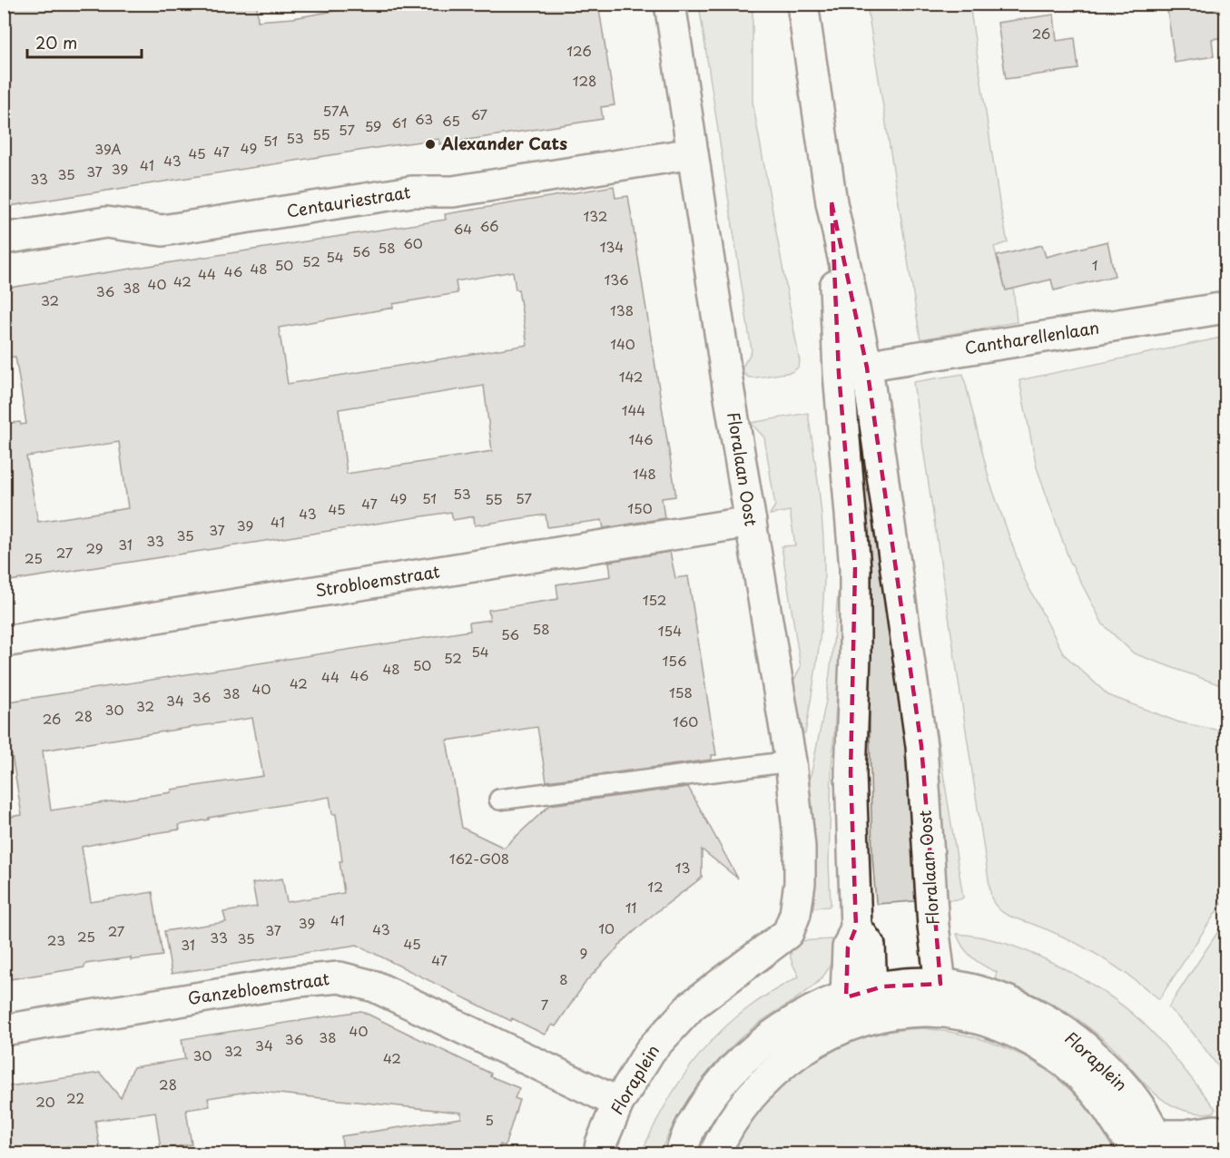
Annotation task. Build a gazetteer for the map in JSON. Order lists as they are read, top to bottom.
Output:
{
  "streets": {
    "street": [
      "Centauriestraat",
      "Cantharellenlaan",
      "Floralaan Oost",
      "Strobloemstraat",
      "Ganzebloemstraat",
      "Floraplein"
    ]
  },
  "crossings": [
    ["Centauriestraat", "Floralaan Oost"],
    ["Cantharellenlaan", "Floralaan Oost"],
    ["Floralaan Oost", "Strobloemstraat"],
    ["Floralaan Oost", "Floraplein"],
    ["Ganzebloemstraat", "Floraplein"]
  ],
  "places": ["Alexander Cats"],
  "house_numbers": [
    "26",
    "126",
    "128",
    "57A",
    "67",
    "63",
    "65",
    "61",
    "59",
    "57",
    "55",
    "53",
    "51",
    "49",
    "39A",
    "47",
    "45",
    "43",
    "41",
    "39",
    "37",
    "35",
    "33",
    "132",
    "66",
    "64",
    "60",
    "134",
    "58",
    "56",
    "54",
    "52",
    "50",
    "1",
    "48",
    "46",
    "44",
    "136",
    "42",
    "40",
    "38",
    "36",
    "32",
    "138",
    "140",
    "142",
    "144",
    "146",
    "148",
    "53",
    "49",
    "51",
    "57",
    "55",
    "47",
    "150",
    "45",
    "43",
    "41",
    "39",
    "37",
    "35",
    "33",
    "31",
    "29",
    "27",
    "25",
    "152",
    "58",
    "154",
    "56",
    "54",
    "52",
    "156",
    "50",
    "48",
    "46",
    "44",
    "42",
    "40",
    "158",
    "38",
    "36",
    "34",
    "32",
    "30",
    "28",
    "26",
    "160",
    "162-G08",
    "13",
    "12",
    "11",
    "41",
    "39",
    "10",
    "43",
    "37",
    "27",
    "25",
    "33",
    "35",
    "23",
    "45",
    "31",
    "9",
    "47",
    "8",
    "7",
    "40",
    "38",
    "36",
    "34",
    "32",
    "30",
    "42",
    "28",
    "22",
    "20",
    "5"
  ],
  "scale_bar": "20 m"
}
